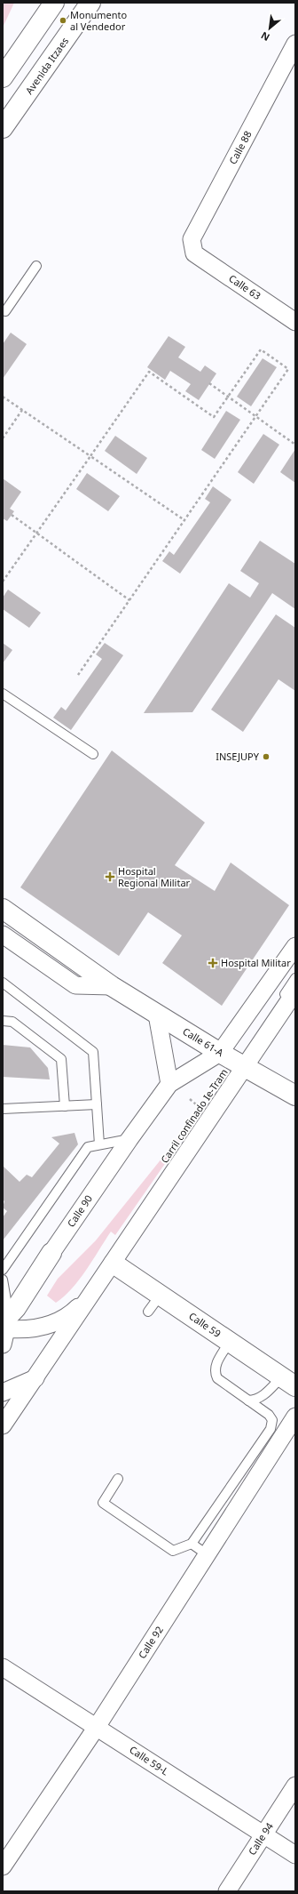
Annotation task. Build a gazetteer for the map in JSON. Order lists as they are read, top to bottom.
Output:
{
  "streets": {
    "street": [
      "Avenida Itzaes",
      "Calle 88",
      "Calle 63",
      "Calle 61-A",
      "Calle 90",
      "Calle 59",
      "Calle 92",
      "Calle 59-L",
      "Calle 94"
    ],
    "lane": ["Carril confinado Ie-Tram"]
  },
  "crossings": [
    ["Calle 88", "Calle 63"],
    ["Calle 61-A", "Carril confinado Ie-Tram"],
    ["Calle 61-A", "Calle 90"],
    ["Calle 92", "Calle 59-L"],
    ["Calle 59-L", "Calle 94"]
  ],
  "places": {
    "other": ["Monumento al Vendedor", "INSEJUPY"],
    "health": ["Hospital Regional Militar", "Hospital Militar"]
  },
  "north": "bottom left"
}
